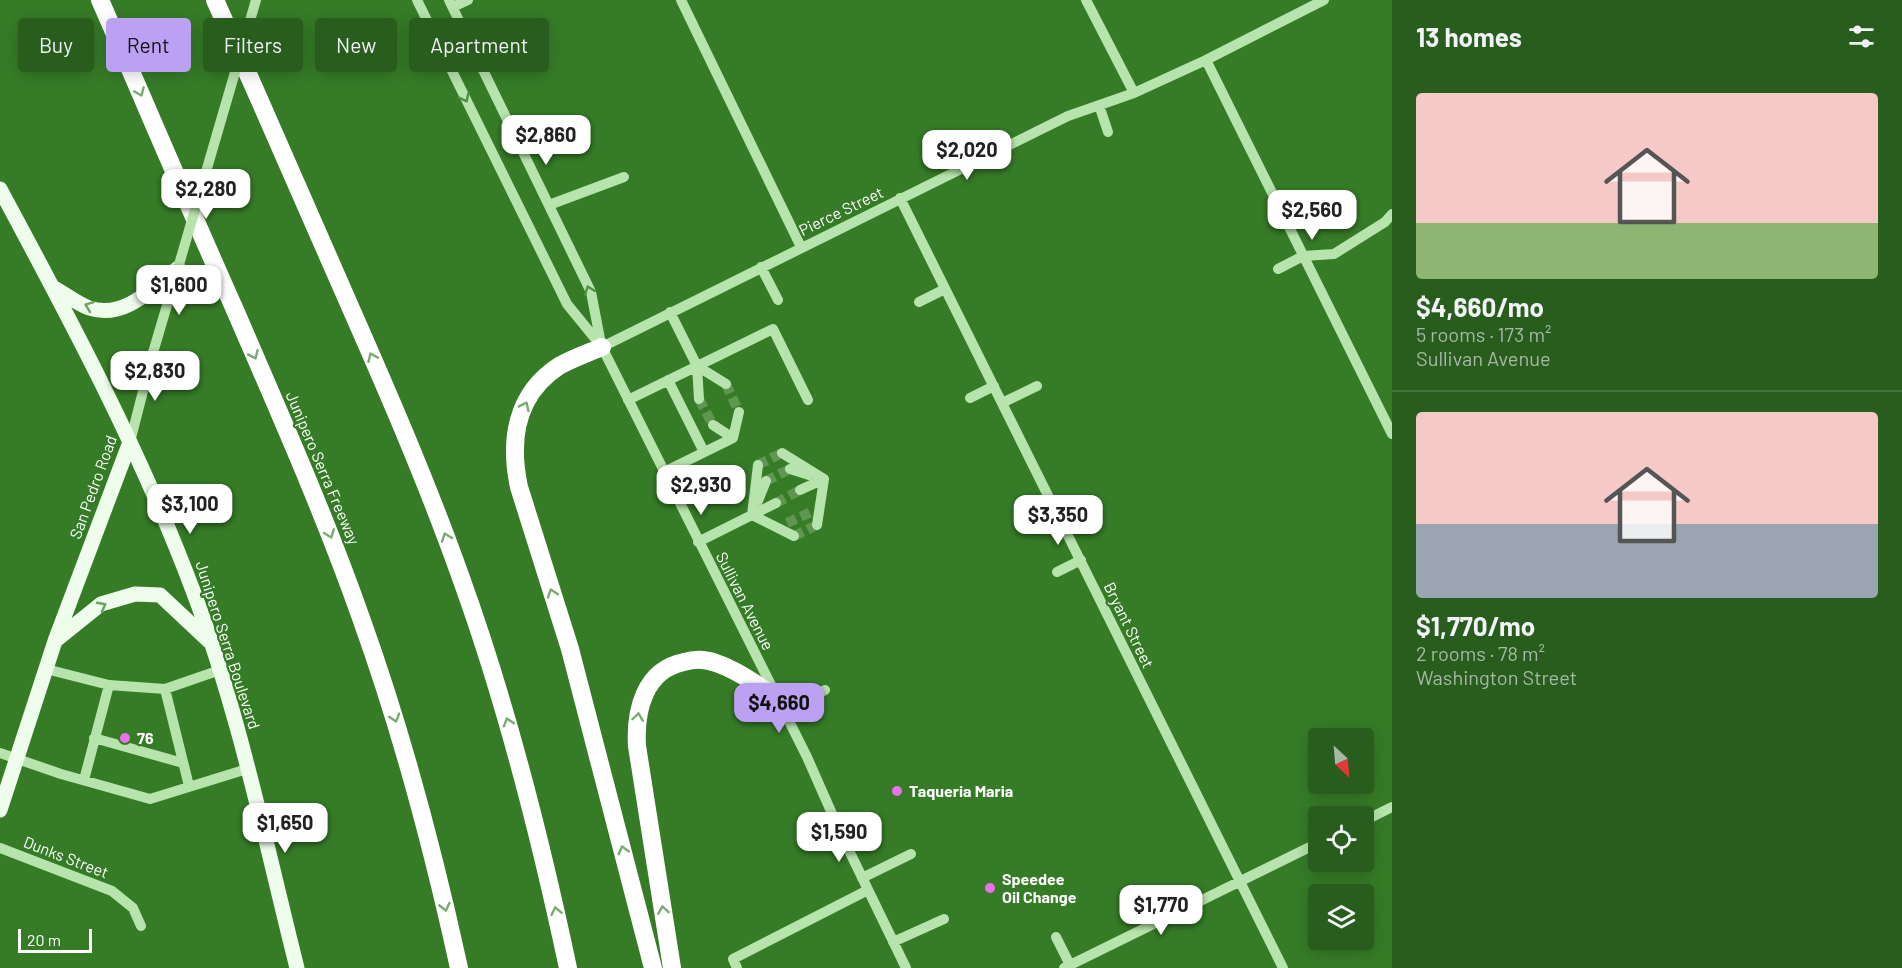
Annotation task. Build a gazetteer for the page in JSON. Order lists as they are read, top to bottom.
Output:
{
  "streets": {
    "highway": ["Junipero Serra Freeway"],
    "main road": ["San Pedro Road", "Junipero Serra Boulevard"],
    "street": [
      "Pierce Street",
      "Sullivan Avenue",
      "Bryant Street",
      "Dunks Street"
    ]
  },
  "crossings": [
    ["Pierce Street", "Sullivan Avenue"],
    ["Pierce Street", "Bryant Street"],
    ["San Pedro Road", "Junipero Serra Boulevard"]
  ],
  "places": ["76", "Taqueria Maria", "Speedee Oil Change"],
  "scale_bar": "20 m",
  "north": "bottom right",
  "page": {
    "heading": "13 homes",
    "chip": [
      "Buy",
      "Rent",
      "Filters",
      "New",
      "Apartment"
    ],
    "list": [
      {
        "name": "$4,660/mo",
        "note": "5 rooms · 173 m² · Sullivan Avenue"
      },
      {
        "name": "$1,770/mo",
        "note": "2 rooms · 78 m² · Washington Street"
      }
    ],
    "price": [
      "$2,860",
      "$2,020",
      "$2,280",
      "$2,560",
      "$1,600",
      "$2,830",
      "$2,930",
      "$3,100",
      "$3,350",
      "$4,660",
      "$1,650",
      "$1,590",
      "$1,770"
    ],
    "scale": "20 m"
  }
}
